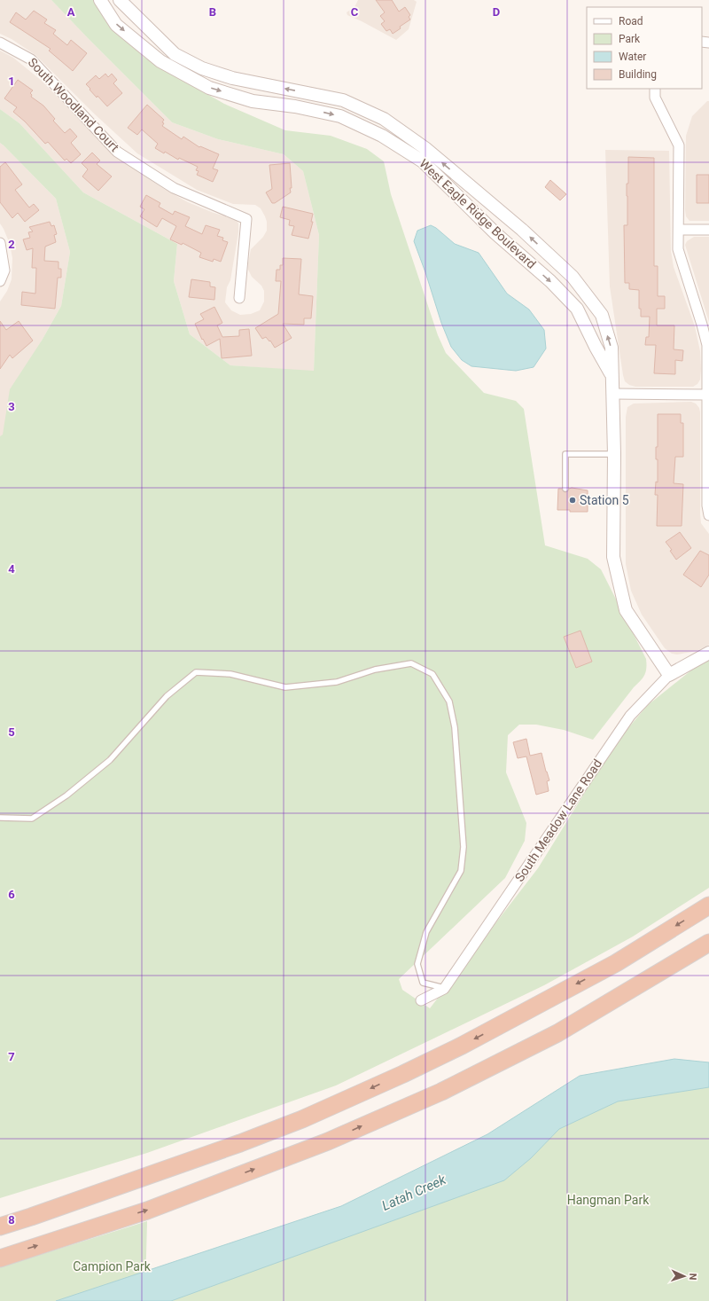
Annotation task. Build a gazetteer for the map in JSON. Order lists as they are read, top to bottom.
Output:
{
  "streets": {
    "street": ["South Woodland Court", "West Eagle Ridge Boulevard", "South Meadow Lane Road"]
  },
  "crossings": [
    ["West Eagle Ridge Boulevard", "South Meadow Lane Road"]
  ],
  "water": ["Latah Creek"],
  "parks": ["Hangman Park", "Campion Park"],
  "places": ["Station 5"],
  "legend": [
    "Road",
    "Park",
    "Water",
    "Building"
  ],
  "north": "right",
  "grid": {
    "columns": [
      "A",
      "B",
      "C",
      "D"
    ],
    "rows": [
      "1",
      "2",
      "3",
      "4",
      "5",
      "6",
      "7",
      "8"
    ]
  }
}
